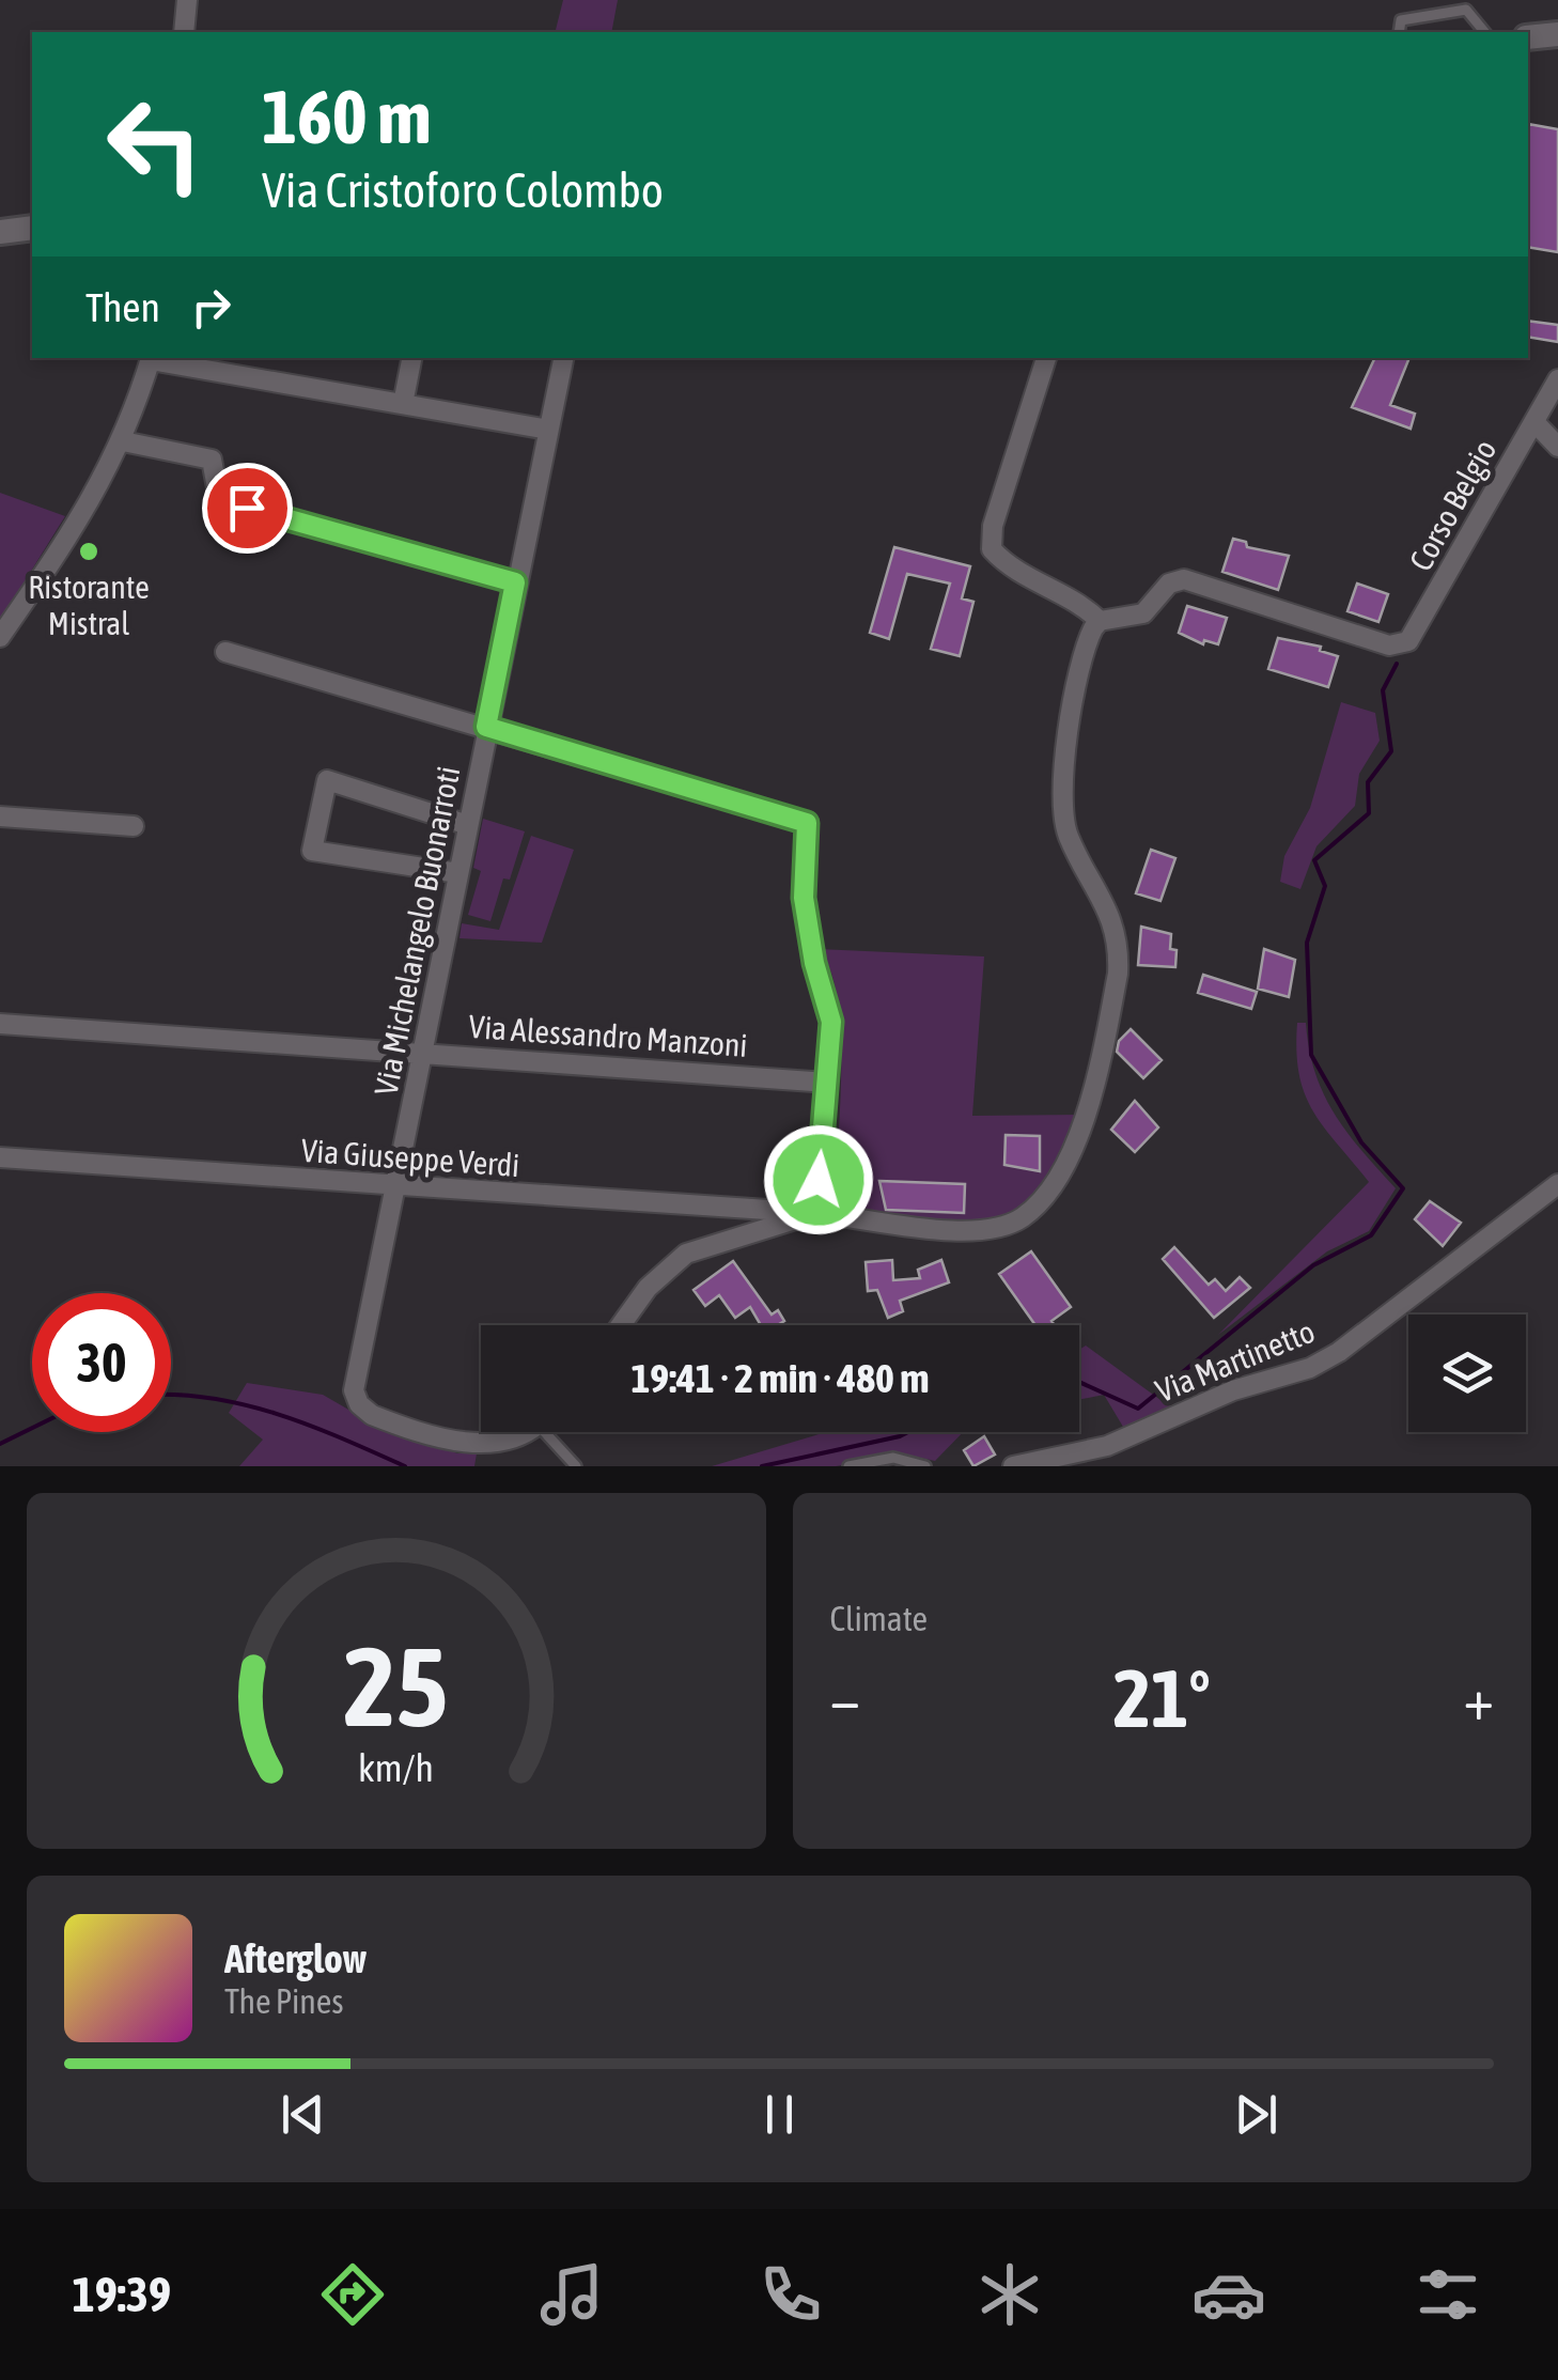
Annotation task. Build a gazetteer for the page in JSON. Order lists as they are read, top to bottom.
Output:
{
  "streets": {
    "street": [
      "Corso Belgio",
      "Via Michelangelo Buonarroti",
      "Via Alessandro Manzoni",
      "Via Giuseppe Verdi",
      "Via Martinetto"
    ]
  },
  "crossings": [
    ["Corso Belgio", "Via Giuseppe Verdi"],
    ["Via Michelangelo Buonarroti", "Via Alessandro Manzoni"],
    ["Via Michelangelo Buonarroti", "Via Giuseppe Verdi"]
  ],
  "places": ["Ristorante Mistral"],
  "page": {
    "turn": ["160 m", "Via Cristoforo Colombo"],
    "then": "Then",
    "limit": "30",
    "trip": "19:41 · 2 min · 480 m",
    "tile": "Climate",
    "heat": ["−", "21°", "+"],
    "song": ["Afterglow", "The Pines"],
    "tabs": "19:39",
    "gauge": ["25", "km/h"]
  }
}
